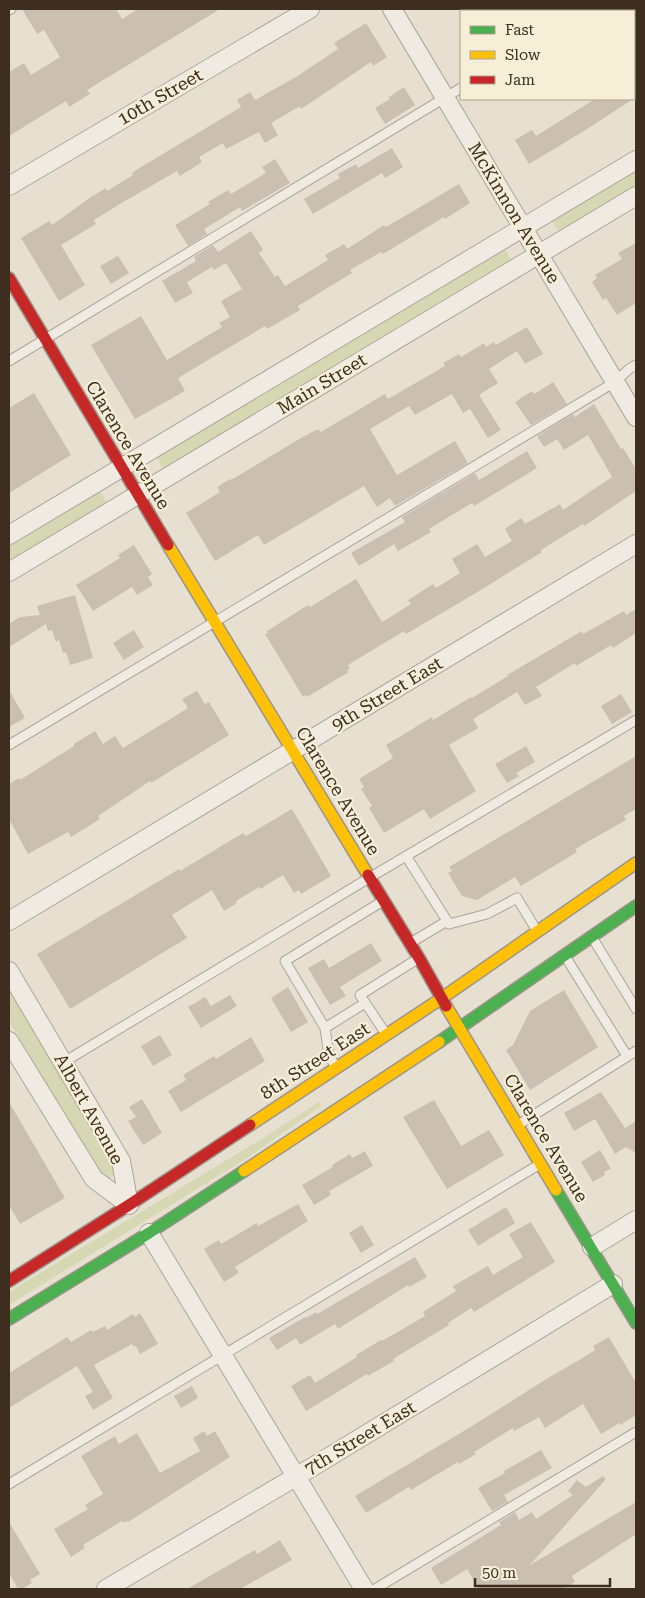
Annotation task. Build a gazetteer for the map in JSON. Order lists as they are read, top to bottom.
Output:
{
  "streets": {
    "main road": ["Clarence Avenue", "8th Street East"],
    "street": [
      "10th Street",
      "McKinnon Avenue",
      "Main Street",
      "9th Street East",
      "Albert Avenue",
      "7th Street East"
    ]
  },
  "crossings": [
    ["McKinnon Avenue", "Main Street"],
    ["Main Street", "Clarence Avenue"],
    ["Clarence Avenue", "9th Street East"],
    ["Clarence Avenue", "8th Street East"],
    ["Clarence Avenue", "7th Street East"],
    ["8th Street East", "Albert Avenue"]
  ],
  "legend": ["Fast", "Slow", "Jam"],
  "scale_bar": "50 m"
}
